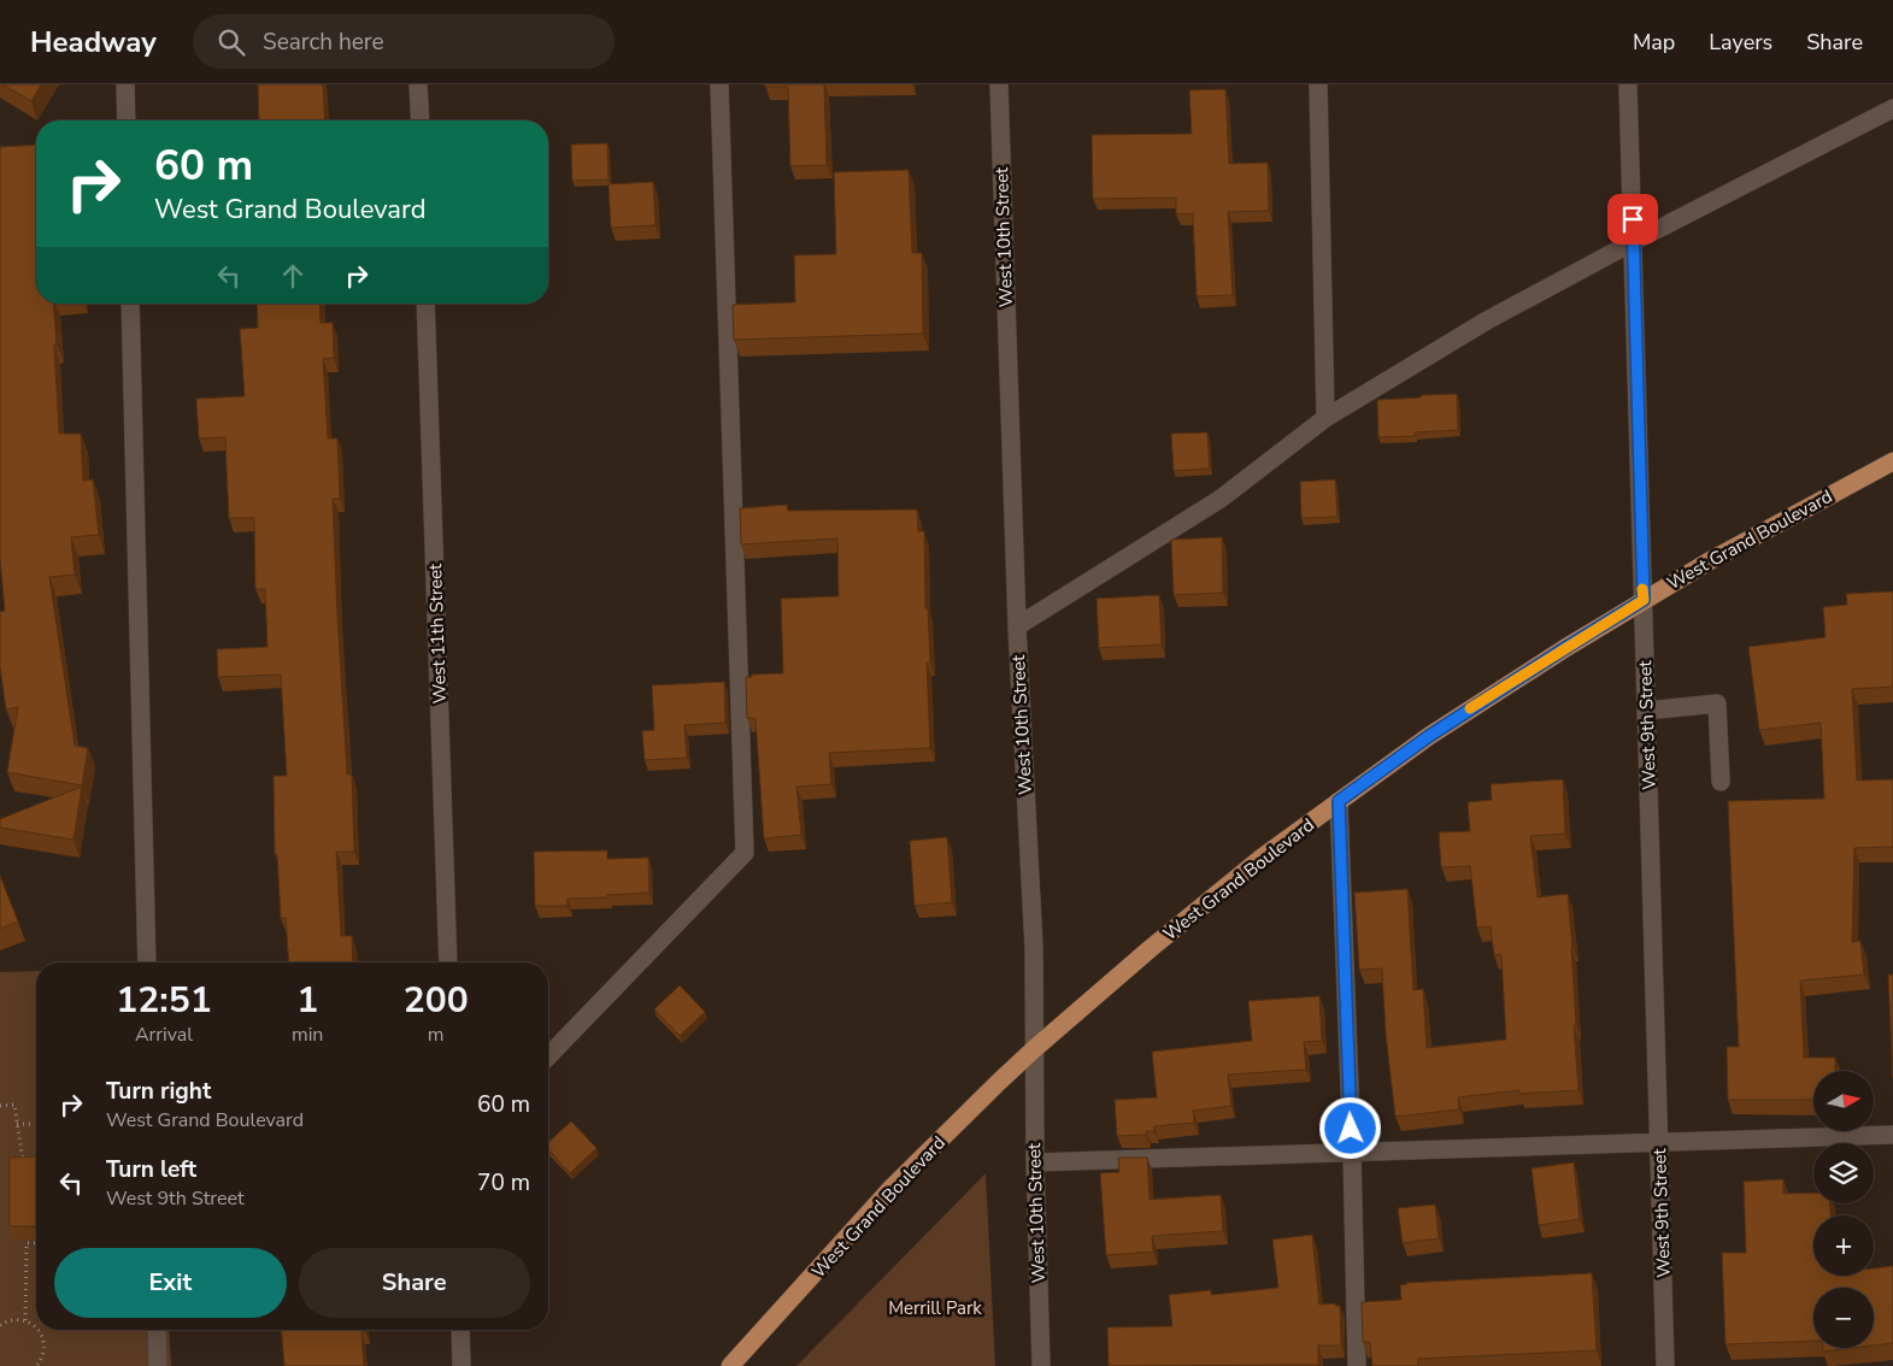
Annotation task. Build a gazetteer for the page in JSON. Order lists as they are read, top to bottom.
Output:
{
  "streets": {
    "main road": ["West Grand Boulevard"],
    "street": ["West 10th Street", "West 11th Street", "West 9th Street"]
  },
  "crossings": [
    ["West 10th Street", "West Grand Boulevard"],
    ["West Grand Boulevard", "West 9th Street"]
  ],
  "parks": ["Merrill Park"],
  "north": "right",
  "page": {
    "header": "Headway",
    "search": "Search here",
    "nav": ["Map", "Layers", "Share"],
    "turn": ["60 m", "West Grand Boulevard"],
    "eta": [
      "12:51",
      "Arrival",
      "1",
      "min",
      "200",
      "m"
    ],
    "list": [
      {
        "name": "Turn right",
        "note": "West Grand Boulevard",
        "value": "60 m"
      },
      {
        "name": "Turn left",
        "note": "West 9th Street",
        "value": "70 m"
      }
    ],
    "map_buttons": ["+", "−"],
    "buttons": ["Exit", "Share"]
  }
}
